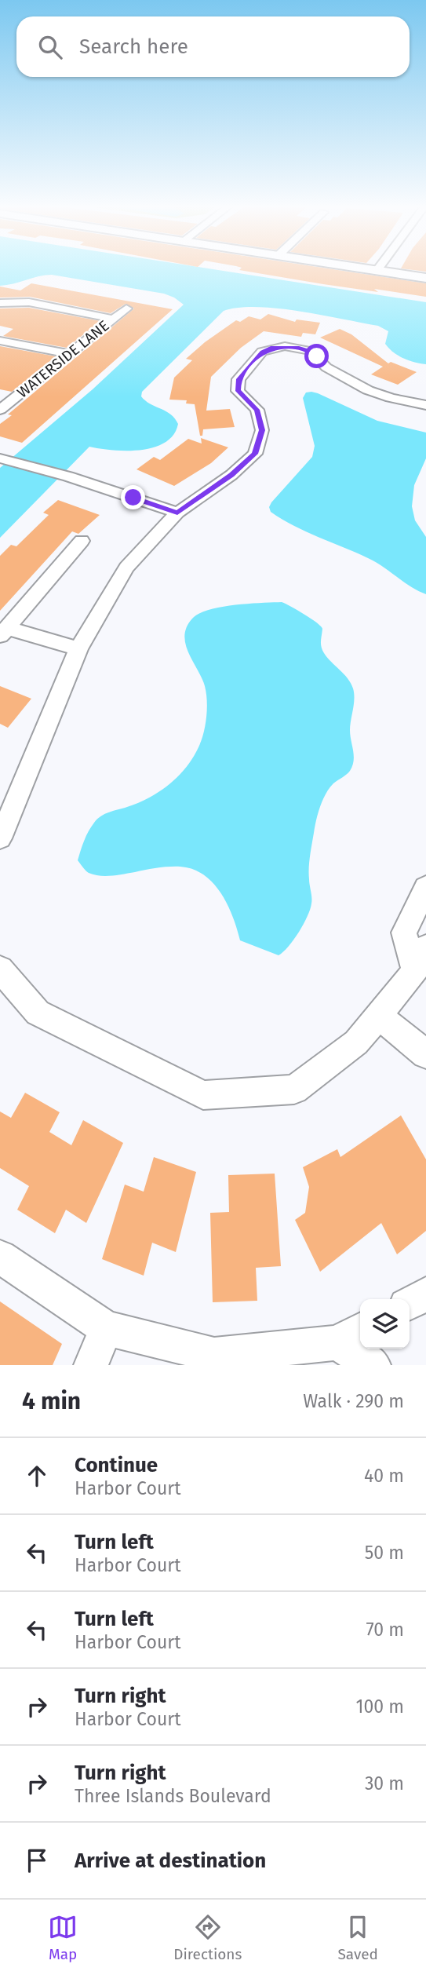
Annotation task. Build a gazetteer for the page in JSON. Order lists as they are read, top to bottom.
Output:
{
  "streets": {
    "street": ["WATERSIDE LANE"]
  },
  "page": {
    "search": "Search here",
    "heading": ["4 min", "Walk · 290 m"],
    "list": [
      ["Continue", "Harbor Court", "40 m"],
      ["Turn left", "Harbor Court", "50 m"],
      ["Turn left", "Harbor Court", "70 m"],
      ["Turn right", "Harbor Court", "100 m"],
      ["Turn right", "Three Islands Boulevard", "30 m"],
      "Arrive at destination"
    ],
    "nav": ["Map", "Directions", "Saved"]
  }
}
